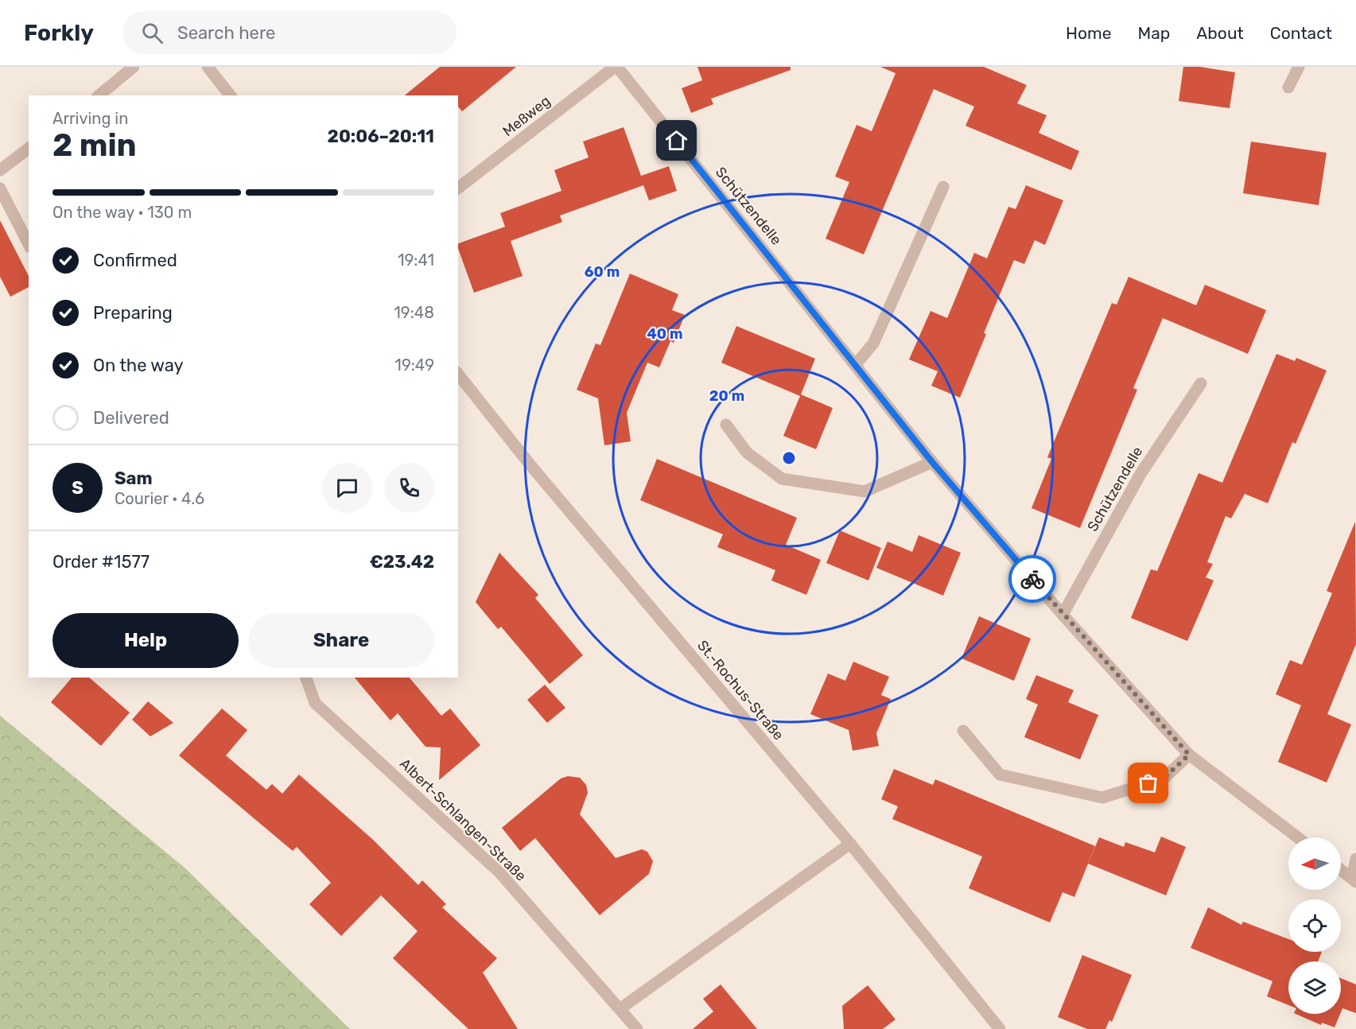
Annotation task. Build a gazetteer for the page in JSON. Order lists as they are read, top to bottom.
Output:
{
  "streets": {
    "street": [
      "Meßweg",
      "Schützendelle",
      "St.-Rochus-Straße",
      "Albert-Schlangen-Straße"
    ]
  },
  "crossings": [
    ["Meßweg", "Schützendelle"]
  ],
  "north": "left",
  "page": {
    "header": "Forkly",
    "search": "Search here",
    "nav": [
      "Home",
      "Map",
      "About",
      "Contact"
    ],
    "heading": ["2 min", "Arriving in", "20:06–20:11"],
    "panel": [
      "Sam",
      "Courier · 4.6",
      "Order #1577",
      "€23.42"
    ],
    "bar": "On the way · 130 m",
    "list": [
      ["Confirmed", "19:41"],
      ["Preparing", "19:48"],
      ["On the way", "19:49"],
      "Delivered"
    ],
    "round": "S",
    "buttons": ["Help", "Share"]
  },
  "rings": ["60 m", "40 m", "20 m"]
}
